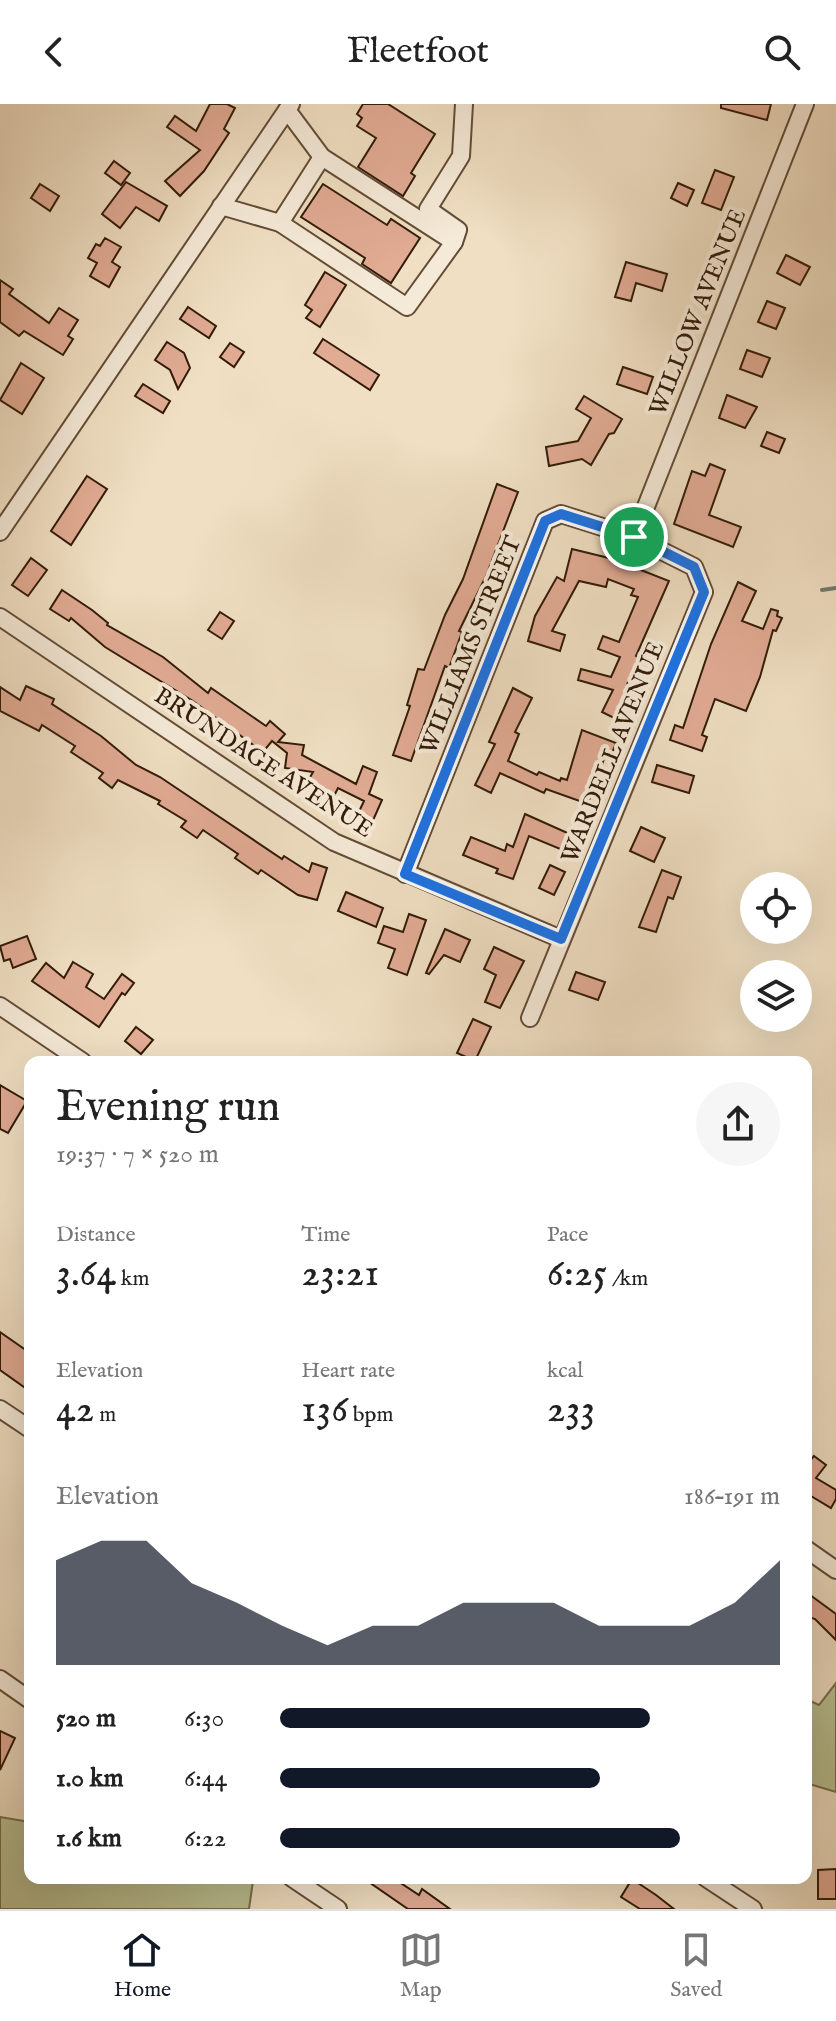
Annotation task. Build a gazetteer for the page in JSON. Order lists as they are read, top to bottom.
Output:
{
  "streets": {
    "street": [
      "WILLOW AVENUE",
      "WILLIAMS STREET",
      "WARDELL AVENUE",
      "BRUNDAGE AVENUE"
    ]
  },
  "crossings": [
    ["WILLOW AVENUE", "WILLIAMS STREET"],
    ["WILLOW AVENUE", "WARDELL AVENUE"],
    ["WILLIAMS STREET", "WARDELL AVENUE"],
    ["WILLIAMS STREET", "BRUNDAGE AVENUE"],
    ["WARDELL AVENUE", "BRUNDAGE AVENUE"]
  ],
  "page": {
    "header": "Fleetfoot",
    "heading": ["Evening run", "19:37 · 7 × 520 m"],
    "stats": [
      ["Distance", "3.64 km"],
      ["Time", "23:21"],
      ["Pace", "6:25 /km"],
      ["Elevation", "42 m"],
      ["Heart rate", "136 bpm"],
      ["kcal", "233"]
    ],
    "chart": ["Elevation", "186–191 m"],
    "list": [
      {
        "name": "520 m",
        "note": "6:30"
      },
      {
        "name": "1.0 km",
        "note": "6:44"
      },
      {
        "name": "1.6 km",
        "note": "6:22"
      }
    ],
    "tabs": ["Home", "Map", "Saved"]
  }
}
